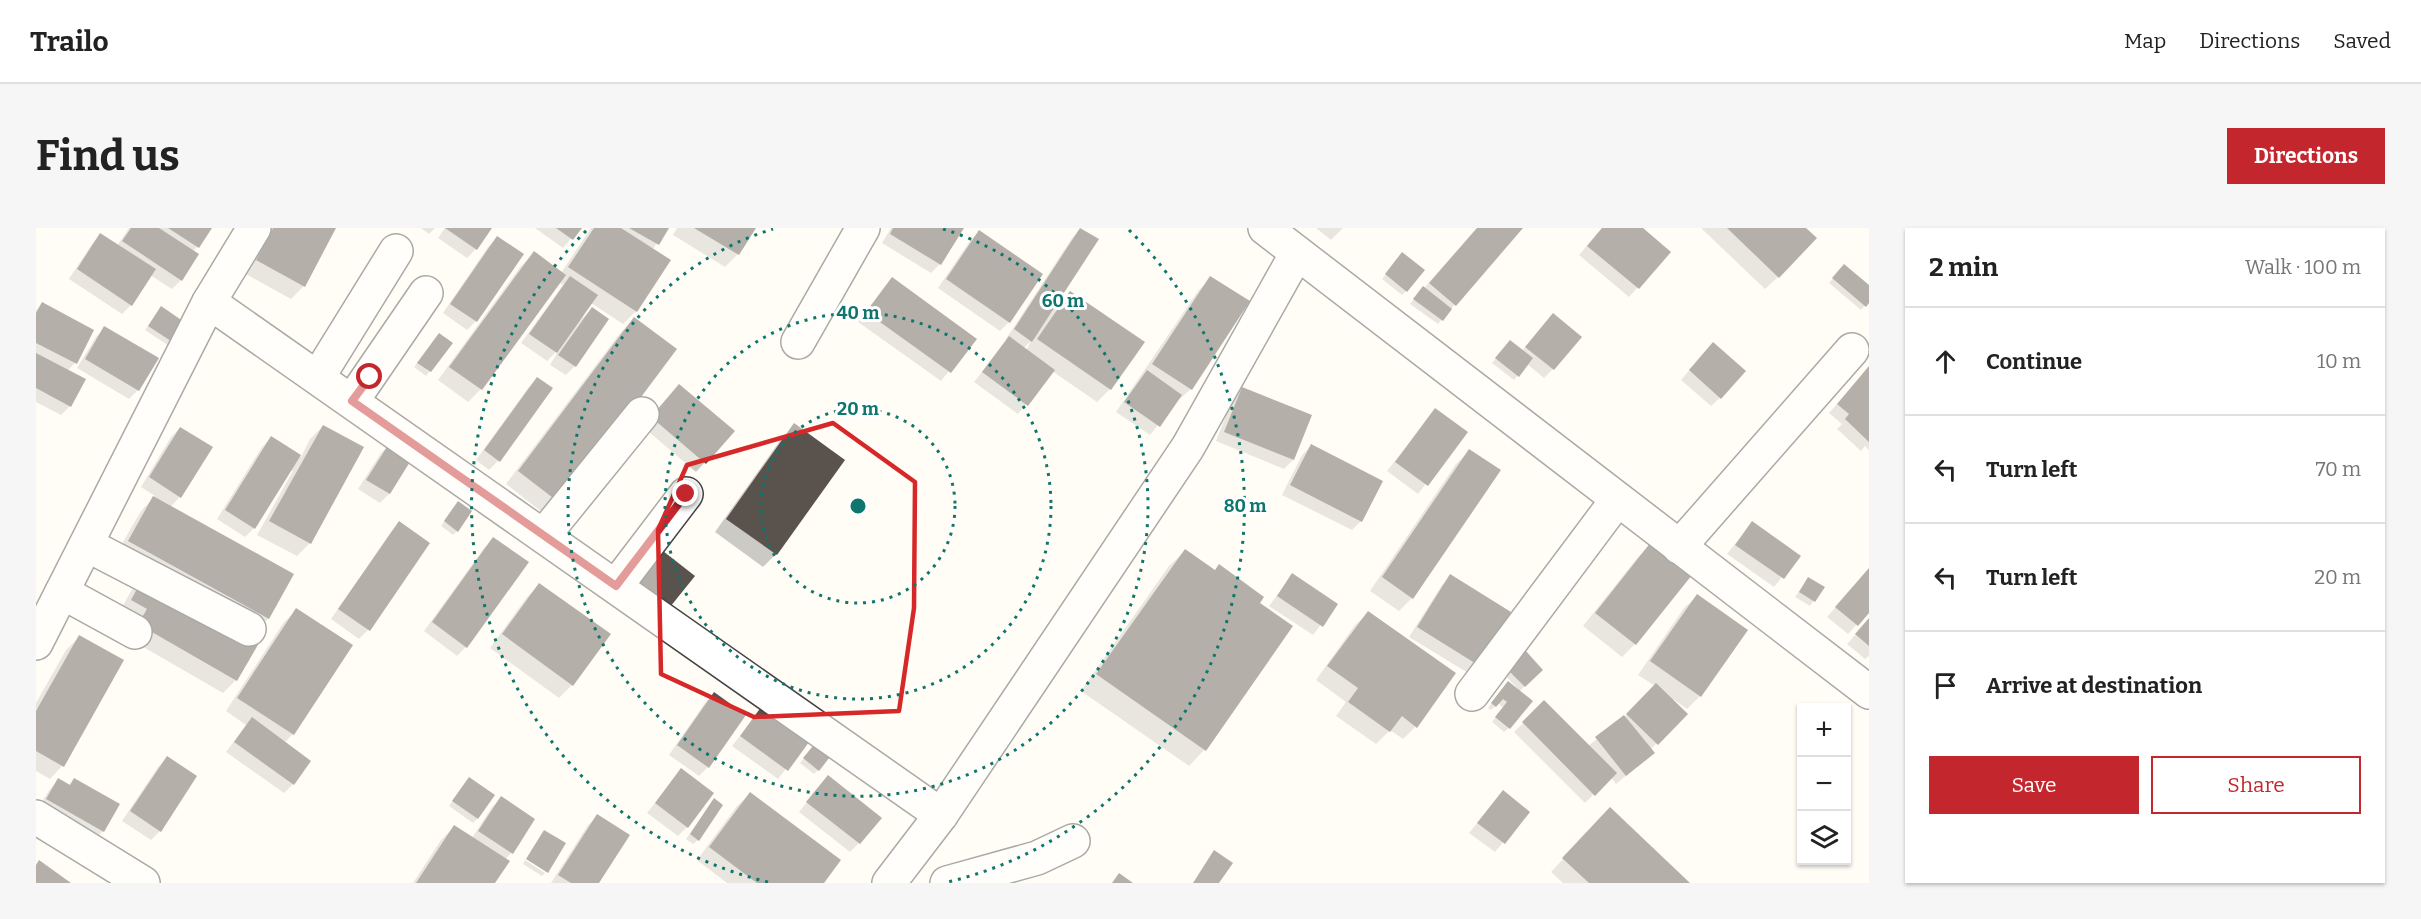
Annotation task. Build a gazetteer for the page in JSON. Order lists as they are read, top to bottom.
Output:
{
  "page": {
    "header": "Trailo",
    "nav": ["Map", "Directions", "Saved"],
    "buttons": [
      "Directions",
      ["Save", "Share"]
    ],
    "title": "Find us",
    "heading": ["2 min", "Walk · 100 m"],
    "list": [
      ["Continue", "10 m"],
      ["Turn left", "70 m"],
      ["Turn left", "20 m"],
      "Arrive at destination"
    ],
    "map_buttons": ["+", "−"]
  },
  "rings": [
    "60 m",
    "40 m",
    "20 m",
    "80 m"
  ]
}
